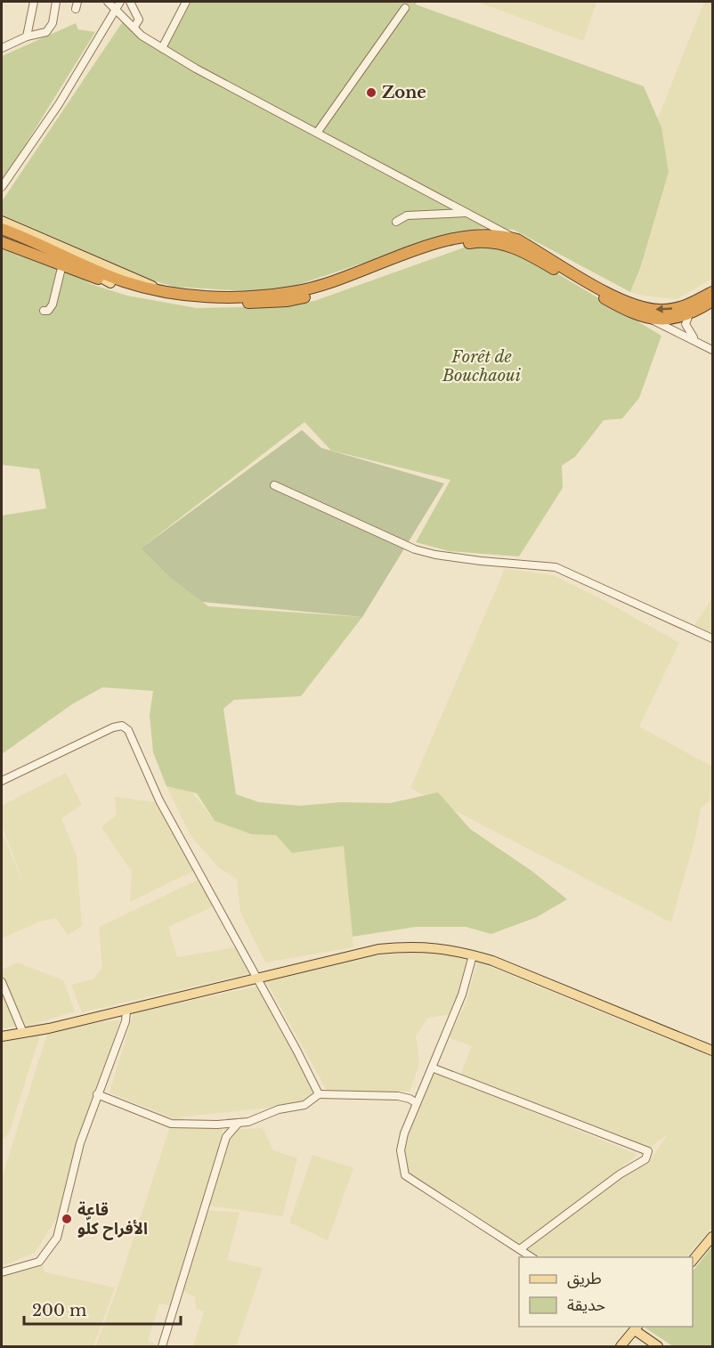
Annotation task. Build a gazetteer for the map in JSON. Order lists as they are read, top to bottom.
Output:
{
  "parks": ["Forêt de Bouchaoui"],
  "places": ["Zone", "قاعة الأفراح كلّو"],
  "legend": ["طريق", "حديقة"],
  "scale_bar": "200 m"
}
